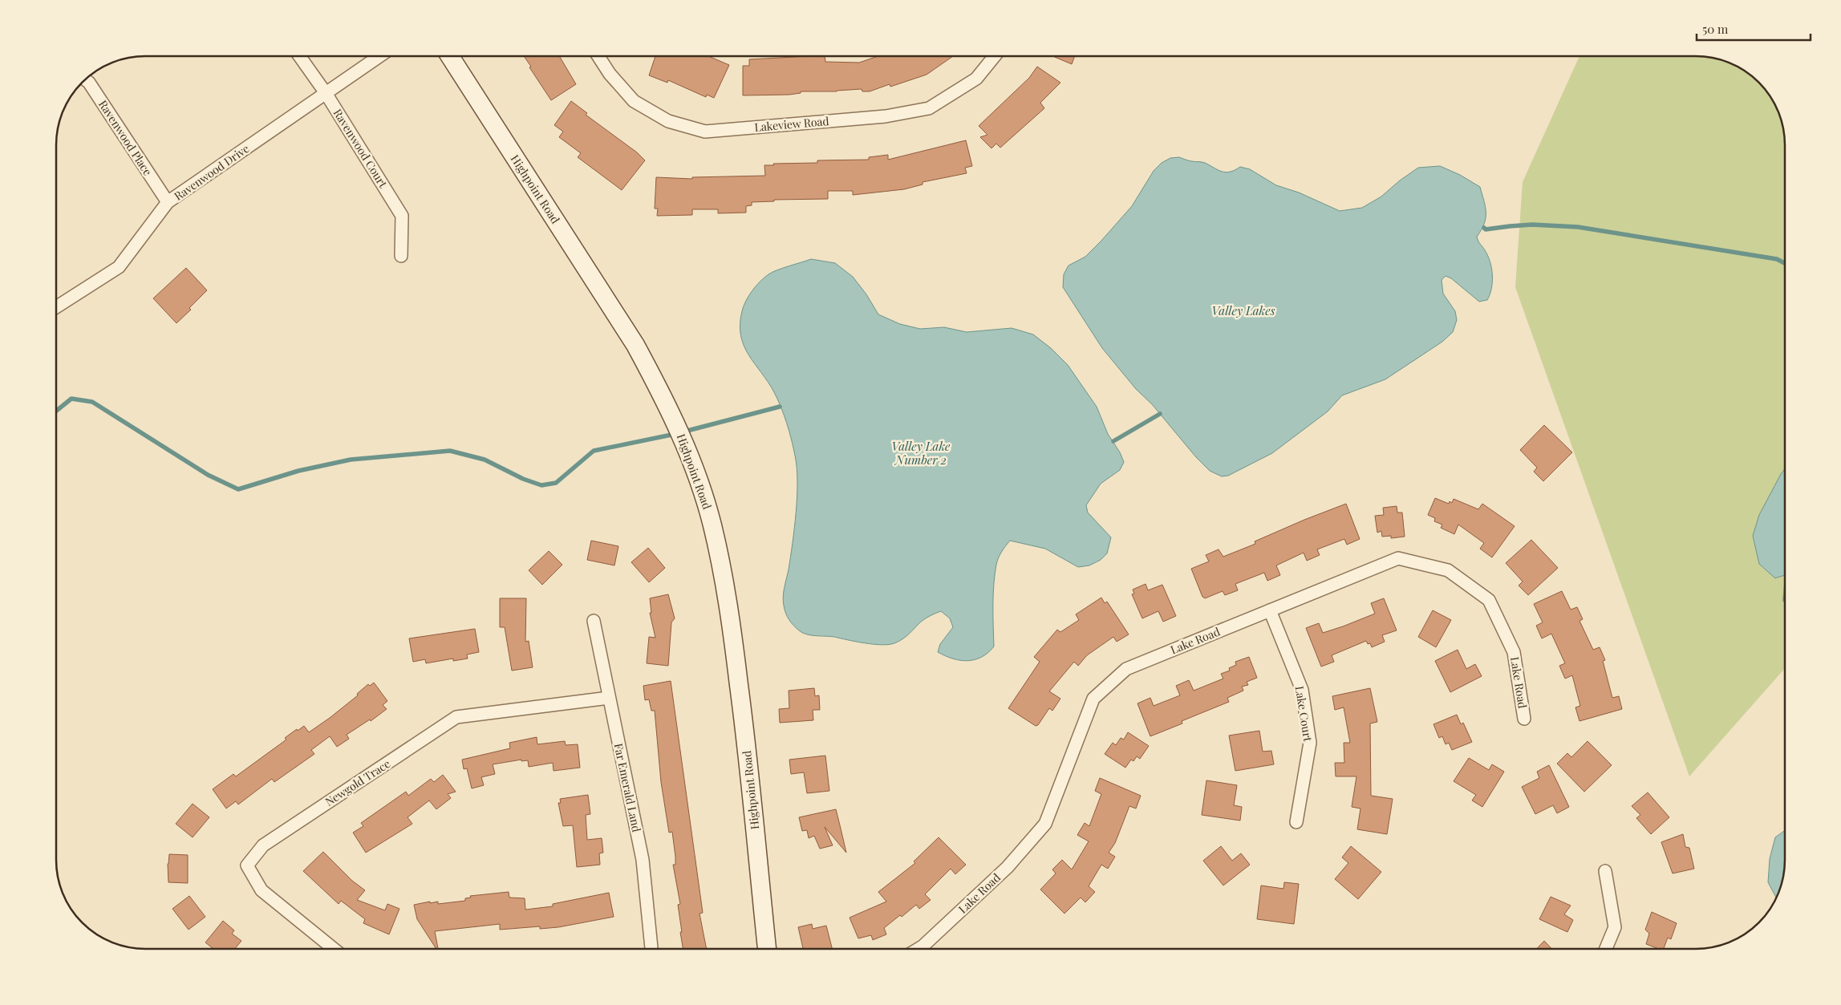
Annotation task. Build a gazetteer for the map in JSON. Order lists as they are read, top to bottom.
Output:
{
  "streets": {
    "street": [
      "Lakeview Road",
      "Ravenwood Place",
      "Ravenwood Court",
      "Ravenwood Drive",
      "Highpoint Road",
      "Lake Road",
      "Lake Court",
      "Newgold Trace",
      "Far Emerald Land"
    ]
  },
  "crossings": [
    ["Ravenwood Place", "Ravenwood Drive"],
    ["Ravenwood Court", "Ravenwood Drive"],
    ["Lake Road", "Lake Court"],
    ["Newgold Trace", "Far Emerald Land"]
  ],
  "water": ["Valley Lakes", "Valley Lake Number 2"],
  "scale_bar": "50 m"
}
